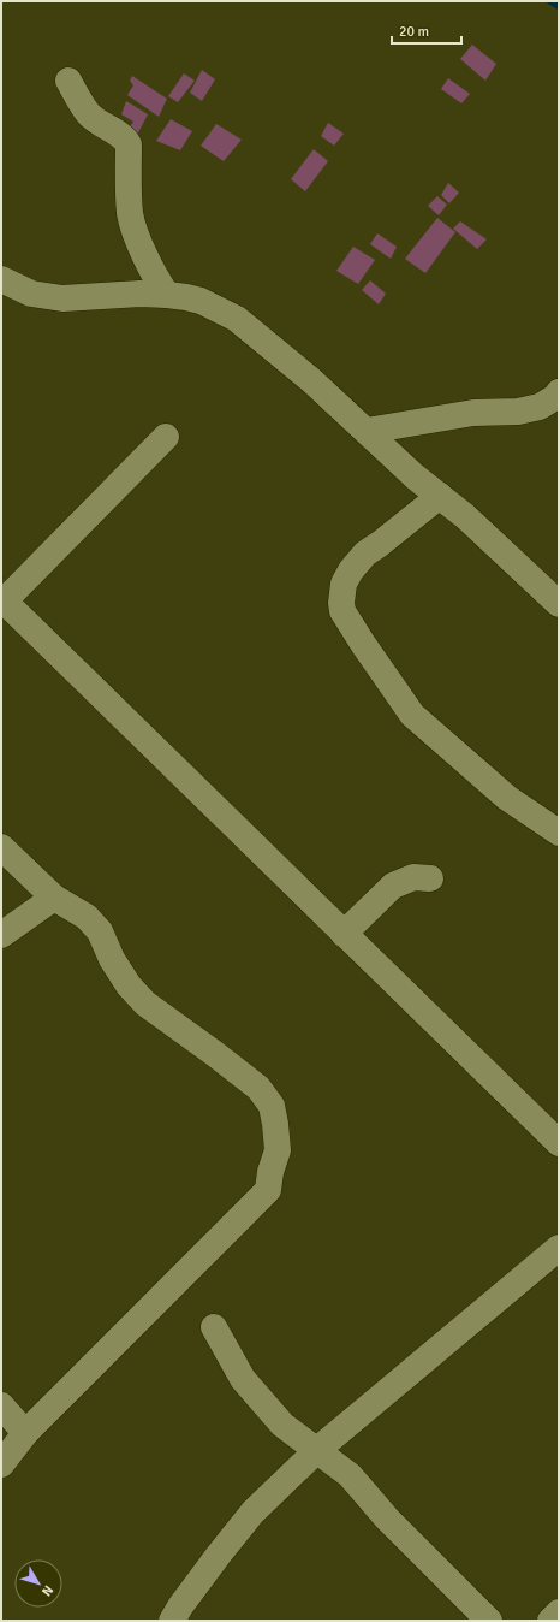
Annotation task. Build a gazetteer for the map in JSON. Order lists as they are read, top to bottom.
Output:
{
  "scale_bar": "20 m",
  "north": "bottom right"
}
